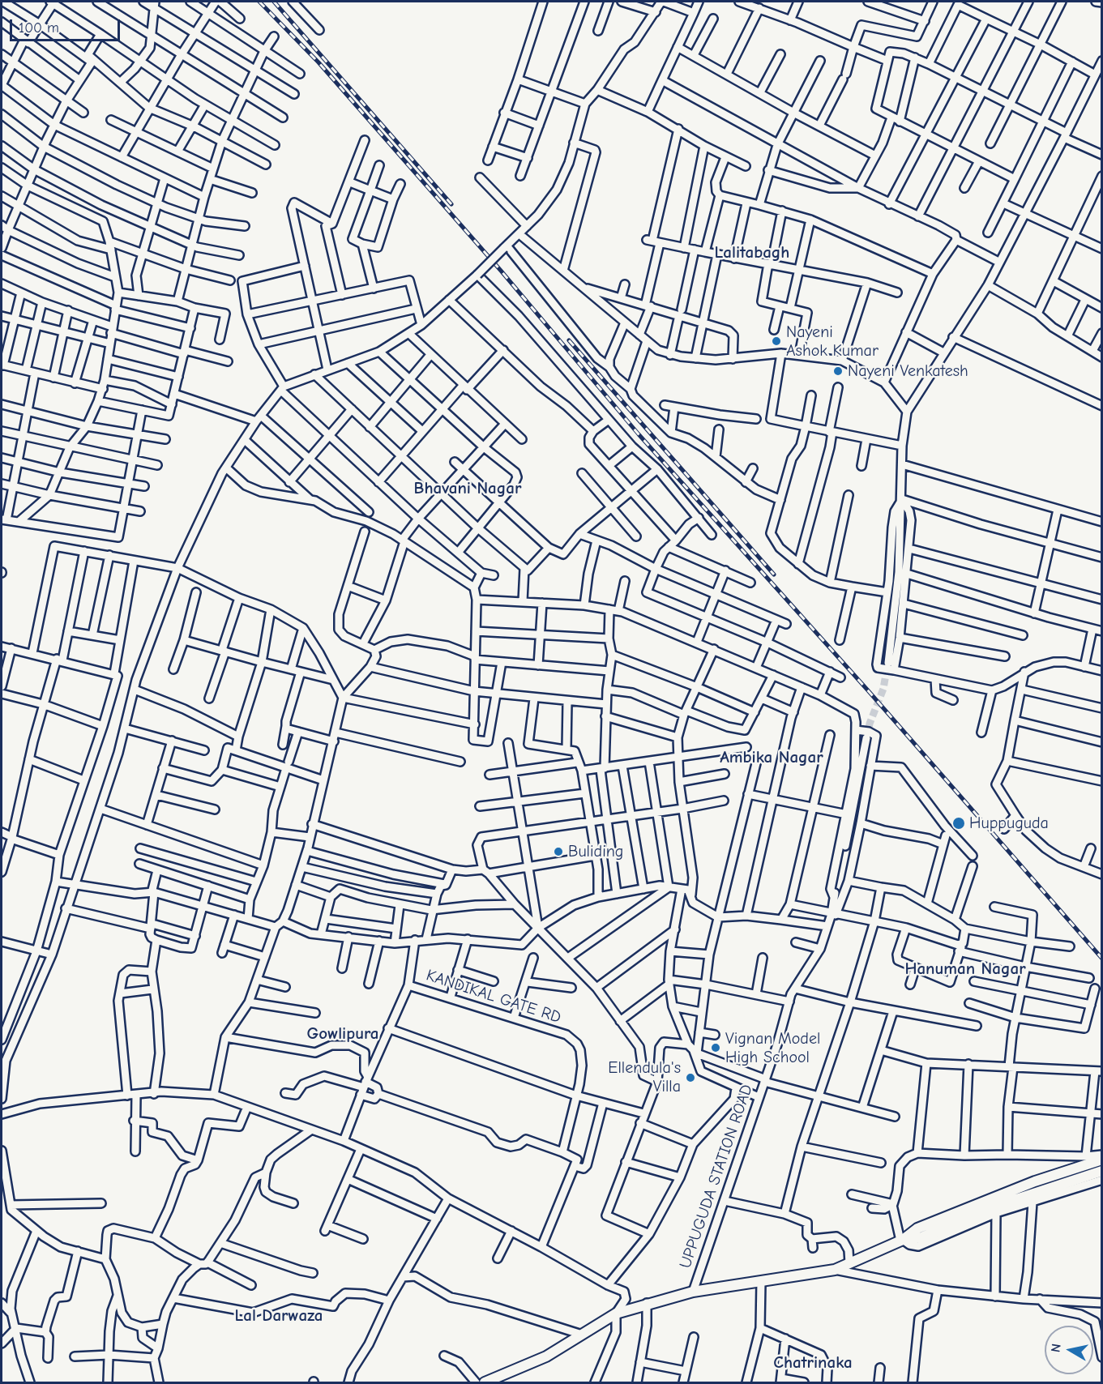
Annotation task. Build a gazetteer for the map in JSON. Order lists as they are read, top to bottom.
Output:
{
  "streets": {
    "street": ["KANDIKAL GATE RD", "UPPUGUDA STATION ROAD"]
  },
  "districts": [
    "Lalitabagh",
    "Bhavani Nagar",
    "Ambika Nagar",
    "Hanuman Nagar",
    "Gowlipura",
    "Lal Darwaza",
    "Chatrinaka"
  ],
  "places": [
    "Nayeni Ashok Kumar",
    "Nayeni Venkatesh",
    "Huppuguda",
    "Buliding",
    "Vignan Model High School",
    "Ellendula's Villa"
  ],
  "scale_bar": "100 m",
  "north": "left"
}
